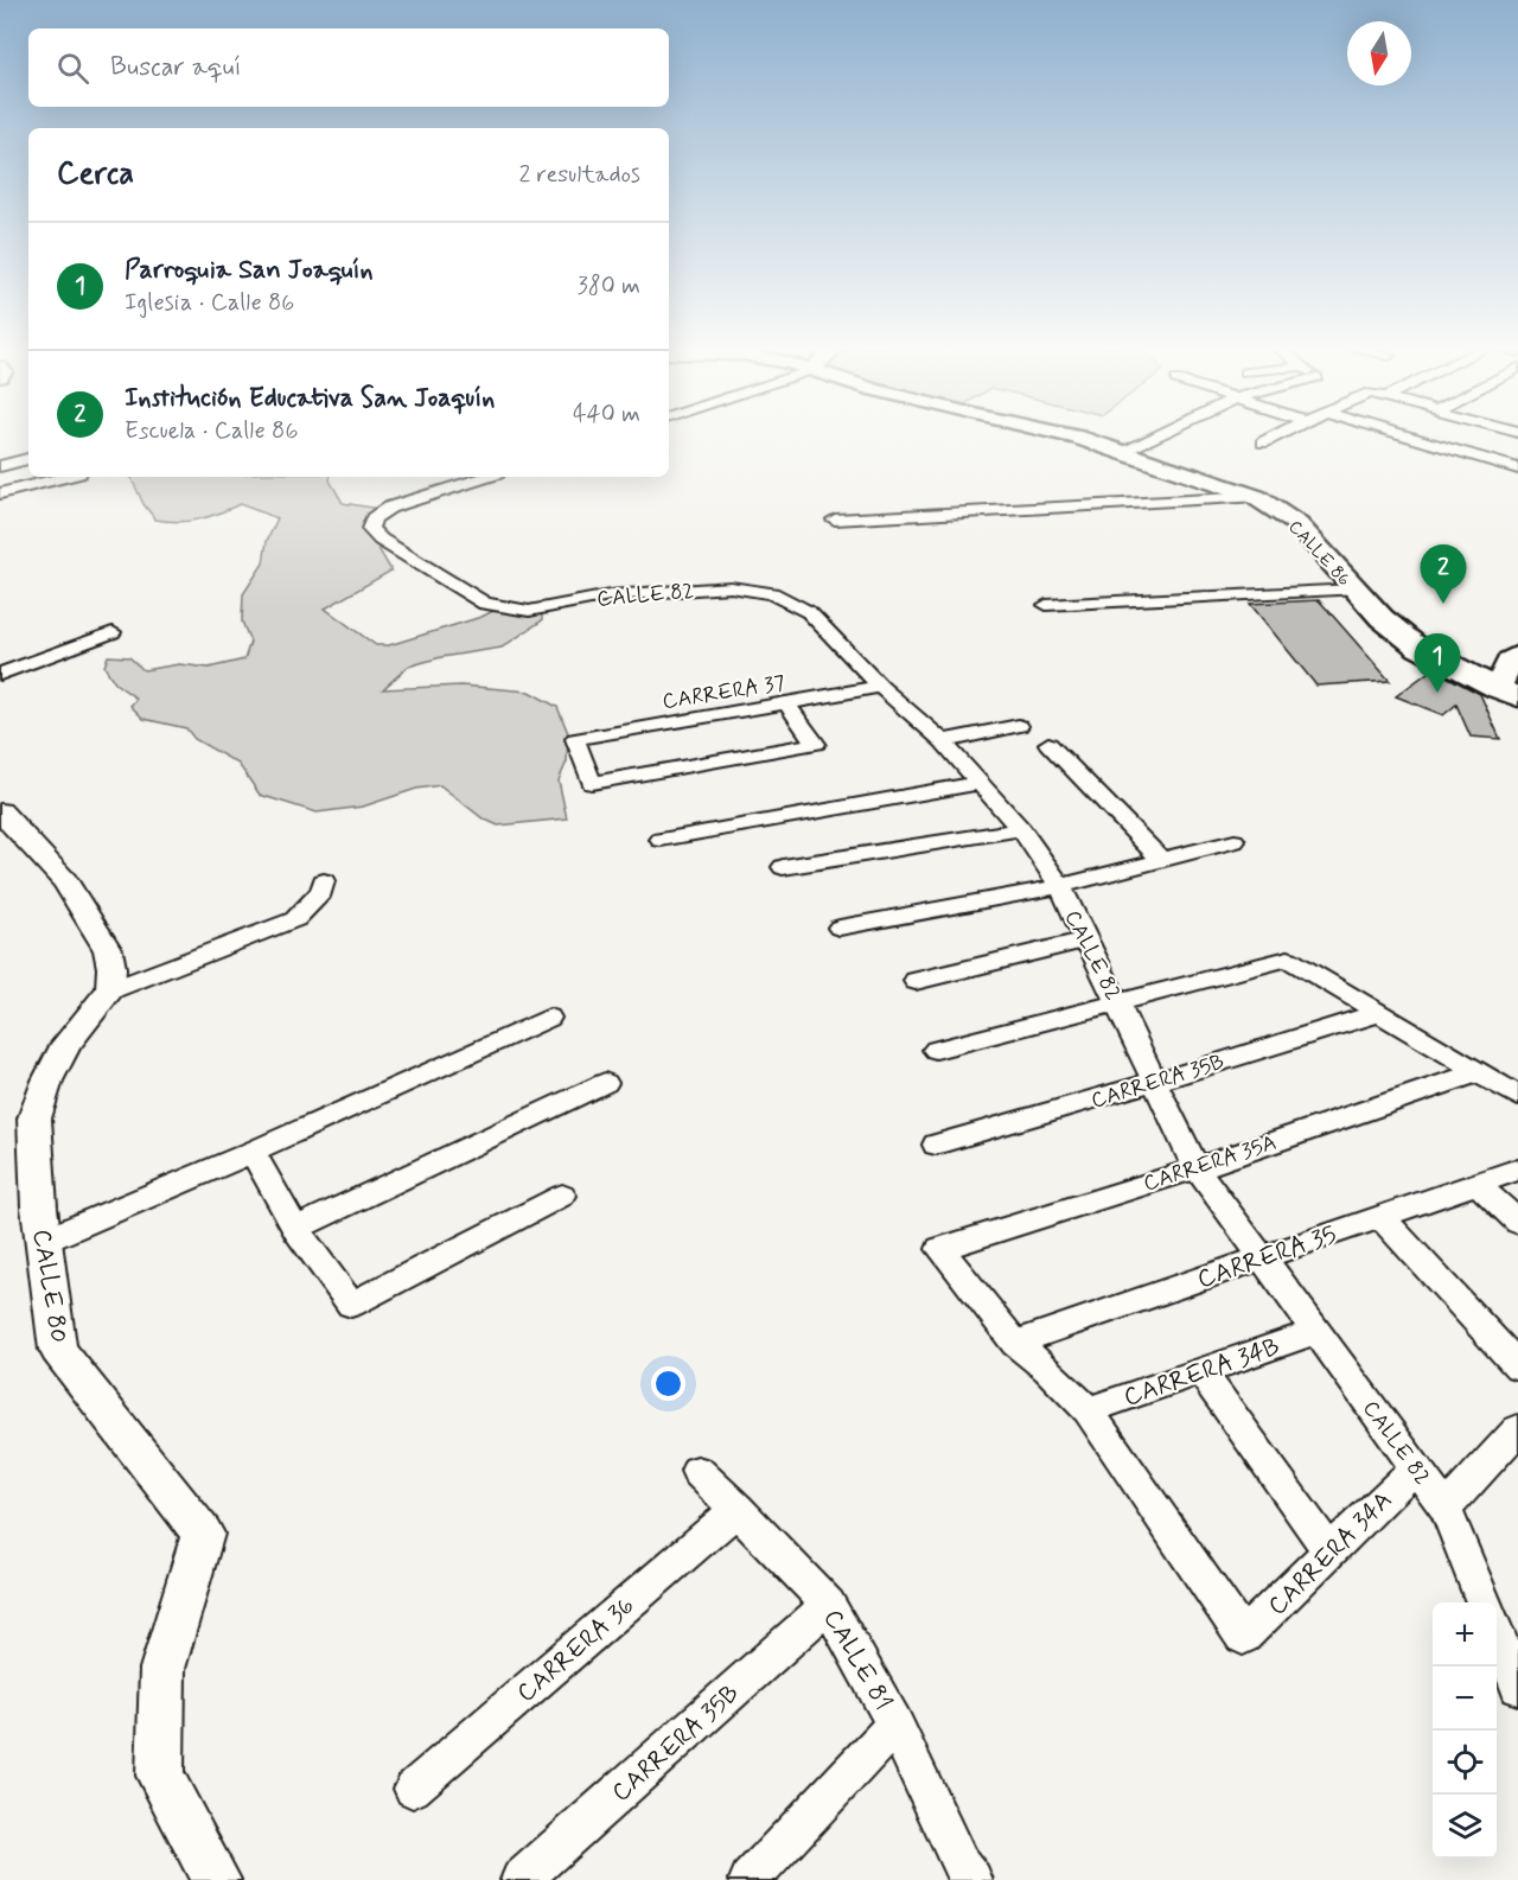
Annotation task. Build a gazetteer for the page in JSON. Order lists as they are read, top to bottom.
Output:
{
  "streets": {
    "main road": ["CALLE 86"],
    "street": [
      "CALLE 82",
      "CARRERA 37",
      "CARRERA 35B",
      "CARRERA 35A",
      "CARRERA 35",
      "CALLE 80",
      "CARRERA 34B",
      "CARRERA 34A",
      "CARRERA 36",
      "CALLE 81"
    ]
  },
  "crossings": [
    ["CALLE 82", "CARRERA 37"],
    ["CALLE 82", "CARRERA 35B"],
    ["CALLE 82", "CARRERA 35A"],
    ["CALLE 82", "CARRERA 35"],
    ["CALLE 82", "CARRERA 34B"],
    ["CALLE 82", "CARRERA 34A"],
    ["CARRERA 35B", "CALLE 81"],
    ["CARRERA 35A", "CARRERA 35"],
    ["CARRERA 34B", "CARRERA 34A"],
    ["CARRERA 36", "CALLE 81"]
  ],
  "north": "bottom",
  "page": {
    "search": "Buscar aquí",
    "heading": ["Cerca", "2 resultados"],
    "list": [
      {
        "mark": "1",
        "name": "Parroquia San Joaquín",
        "note": "Iglesia · Calle 86",
        "value": "380 m"
      },
      {
        "mark": "2",
        "name": "Institución Educativa San Joaquín",
        "note": "Escuela · Calle 86",
        "value": "440 m"
      }
    ],
    "pins": ["2", "1"],
    "map_buttons": ["+", "−"]
  }
}
